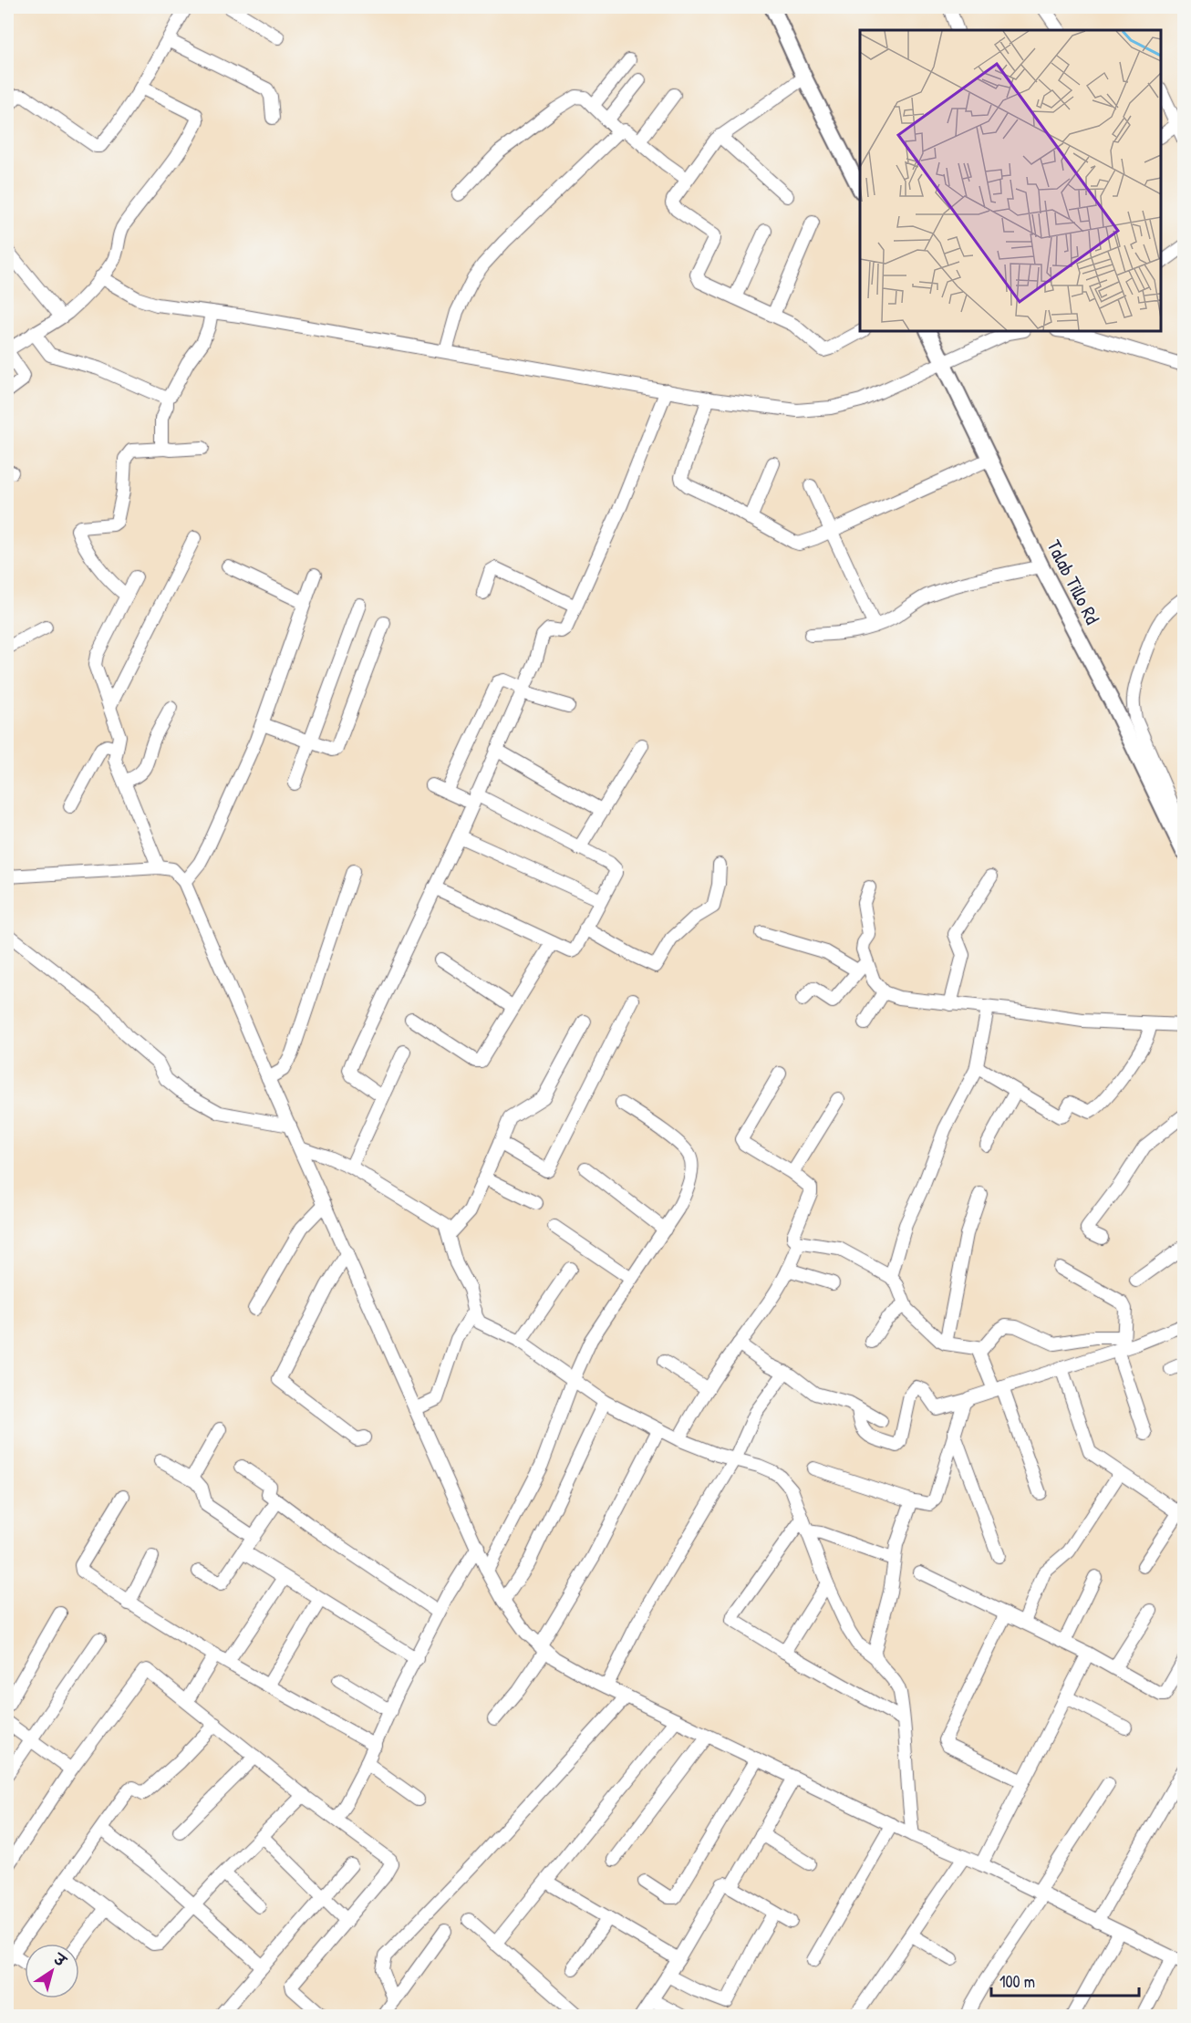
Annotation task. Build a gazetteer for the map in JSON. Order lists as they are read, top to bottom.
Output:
{
  "streets": {
    "main road": ["Talab Tillo Rd"]
  },
  "scale_bar": "100 m",
  "north": "top right"
}
